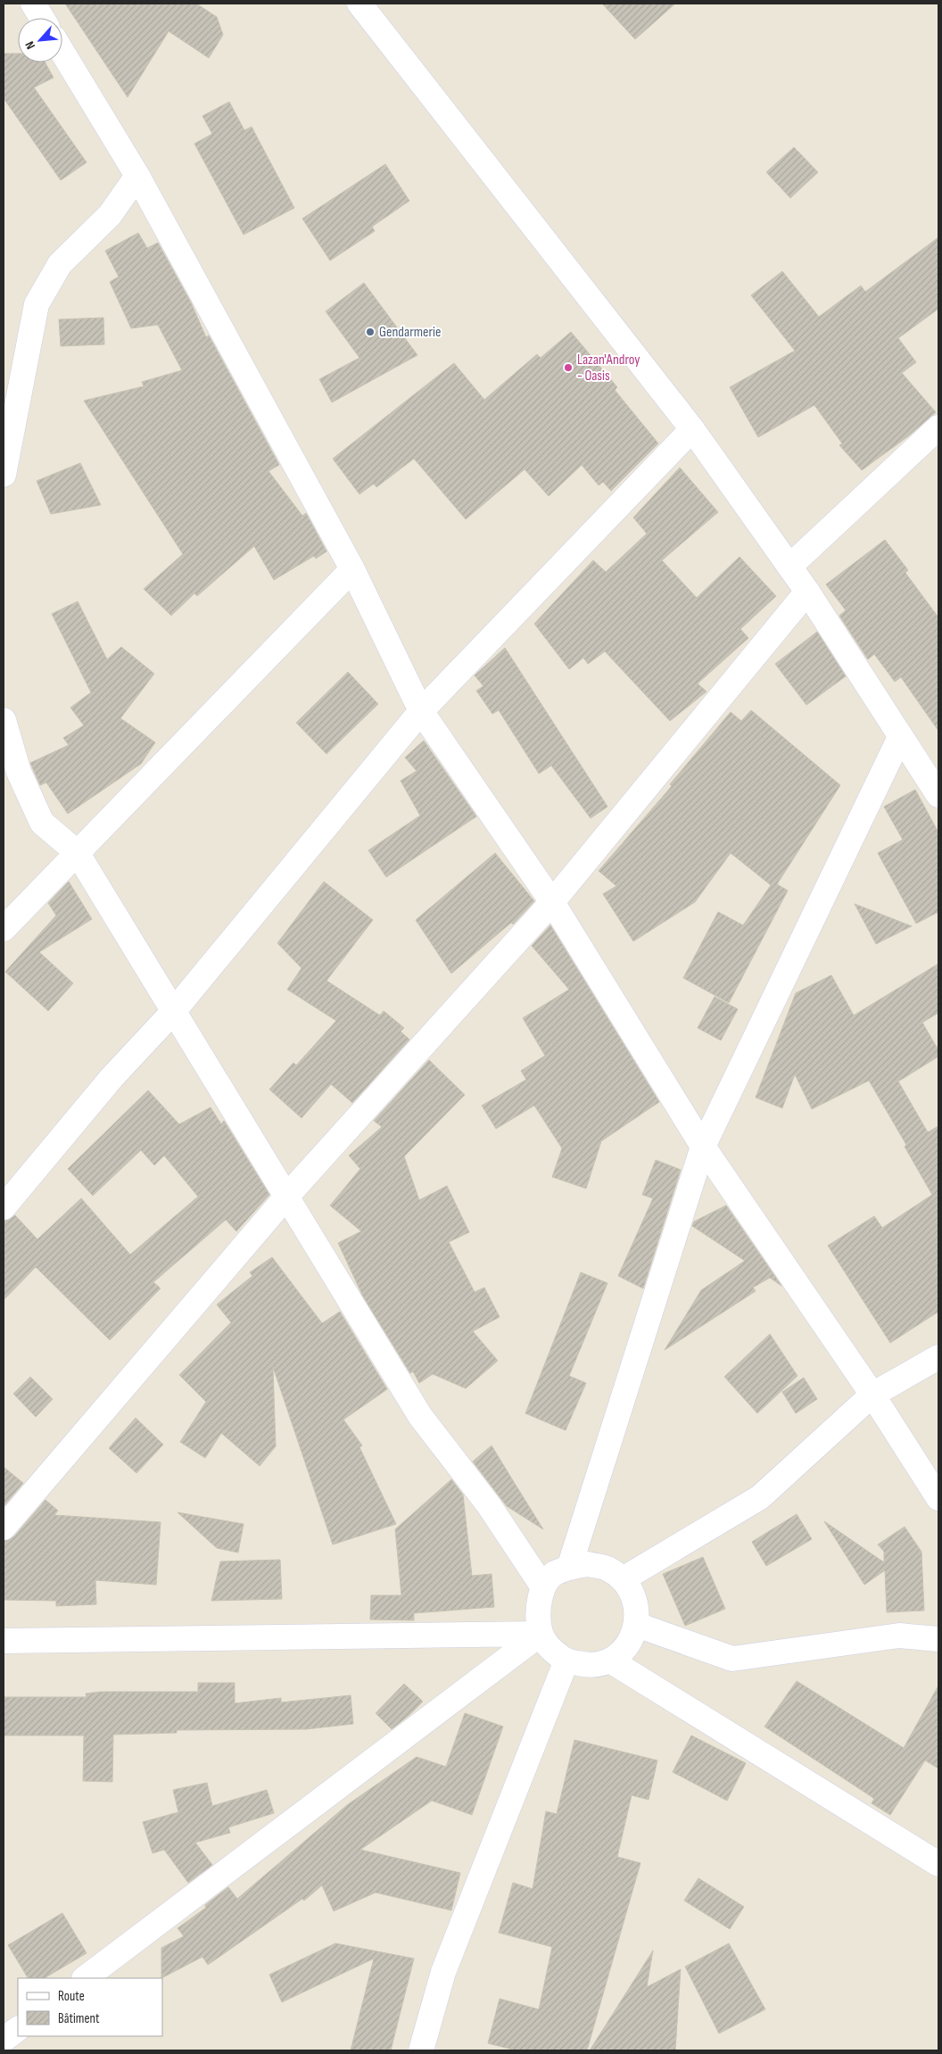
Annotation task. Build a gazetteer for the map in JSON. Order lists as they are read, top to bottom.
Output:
{
  "places": ["Gendarmerie", "Lazan'Androy - Oasis"],
  "legend": ["Route", "Bâtiment"],
  "north": "bottom left"
}
